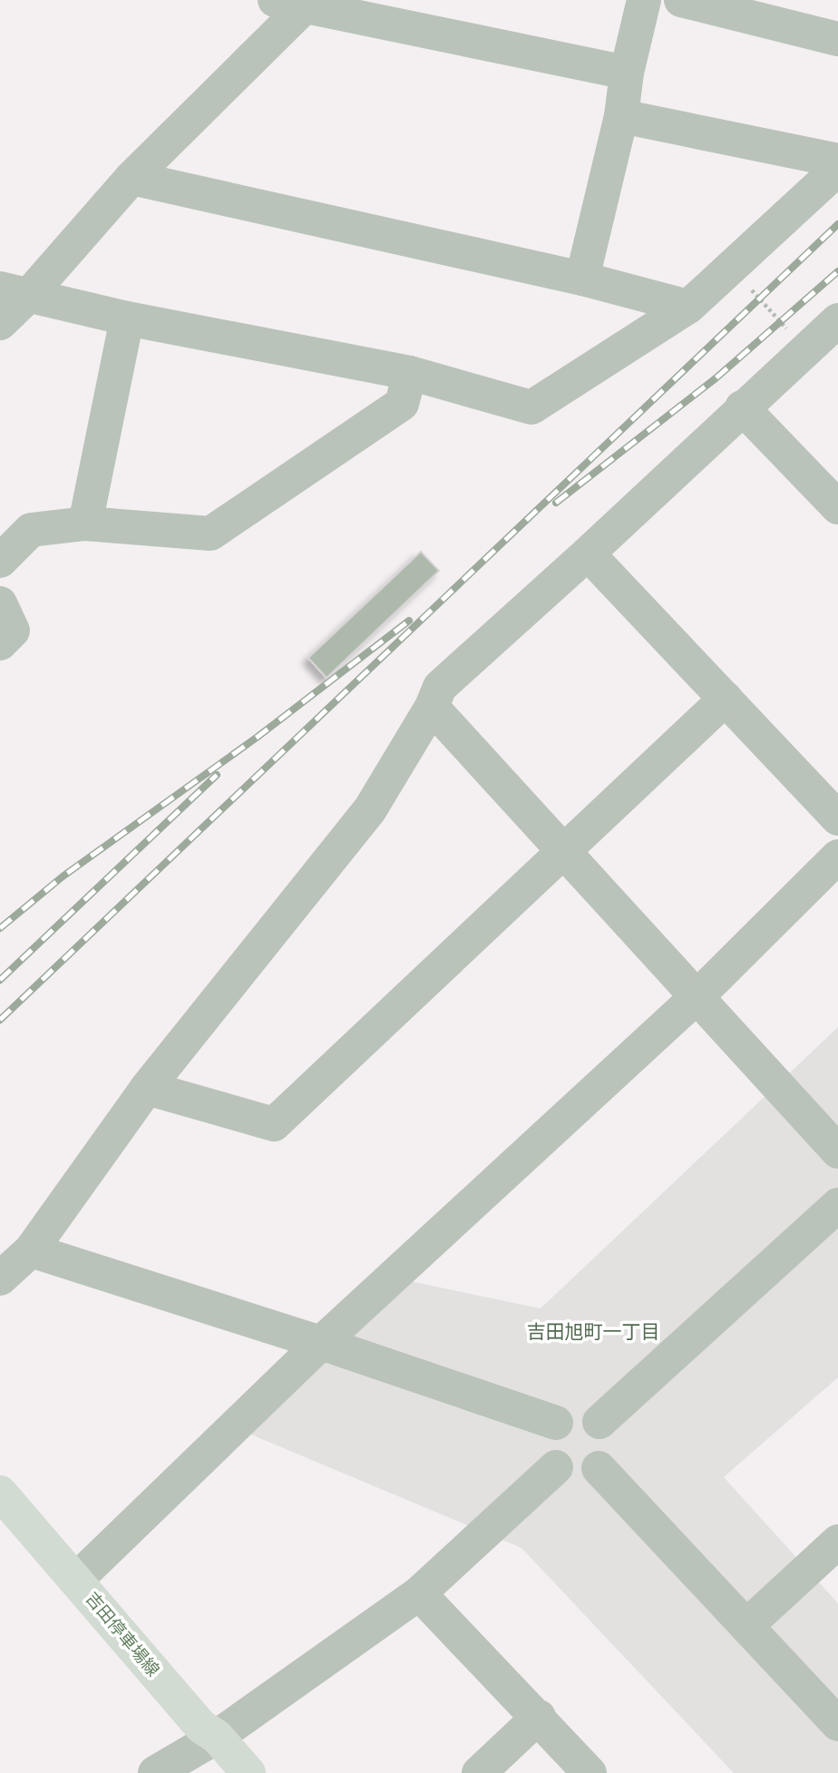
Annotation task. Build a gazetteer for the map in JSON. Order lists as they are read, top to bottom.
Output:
{
  "streets": {
    "main road": ["吉田停車場線"]
  },
  "districts": ["吉田旭町一丁目"]
}
